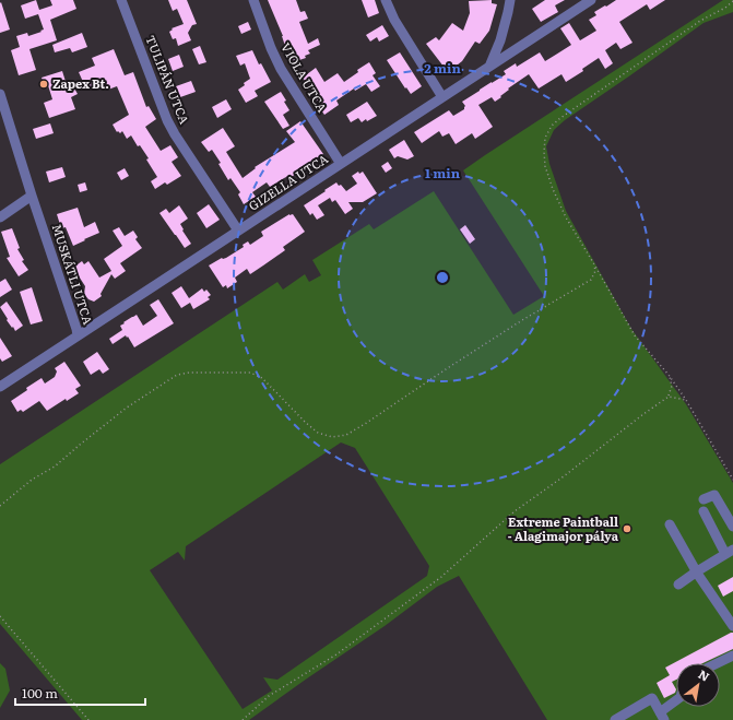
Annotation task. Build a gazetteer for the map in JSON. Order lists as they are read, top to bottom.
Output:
{
  "streets": {
    "street": [
      "VIOLA UTCA",
      "TULIPÁN UTCA",
      "GIZELLA UTCA",
      "MUSKÁTLI UTCA"
    ]
  },
  "crossings": [
    ["VIOLA UTCA", "GIZELLA UTCA"],
    ["TULIPÁN UTCA", "GIZELLA UTCA"],
    ["GIZELLA UTCA", "MUSKÁTLI UTCA"]
  ],
  "places": ["Zapex Bt.", "Extreme Paintball - Alagimajor pálya"],
  "scale_bar": "100 m",
  "north": "top right",
  "rings": ["2 min", "1 min"]
}
